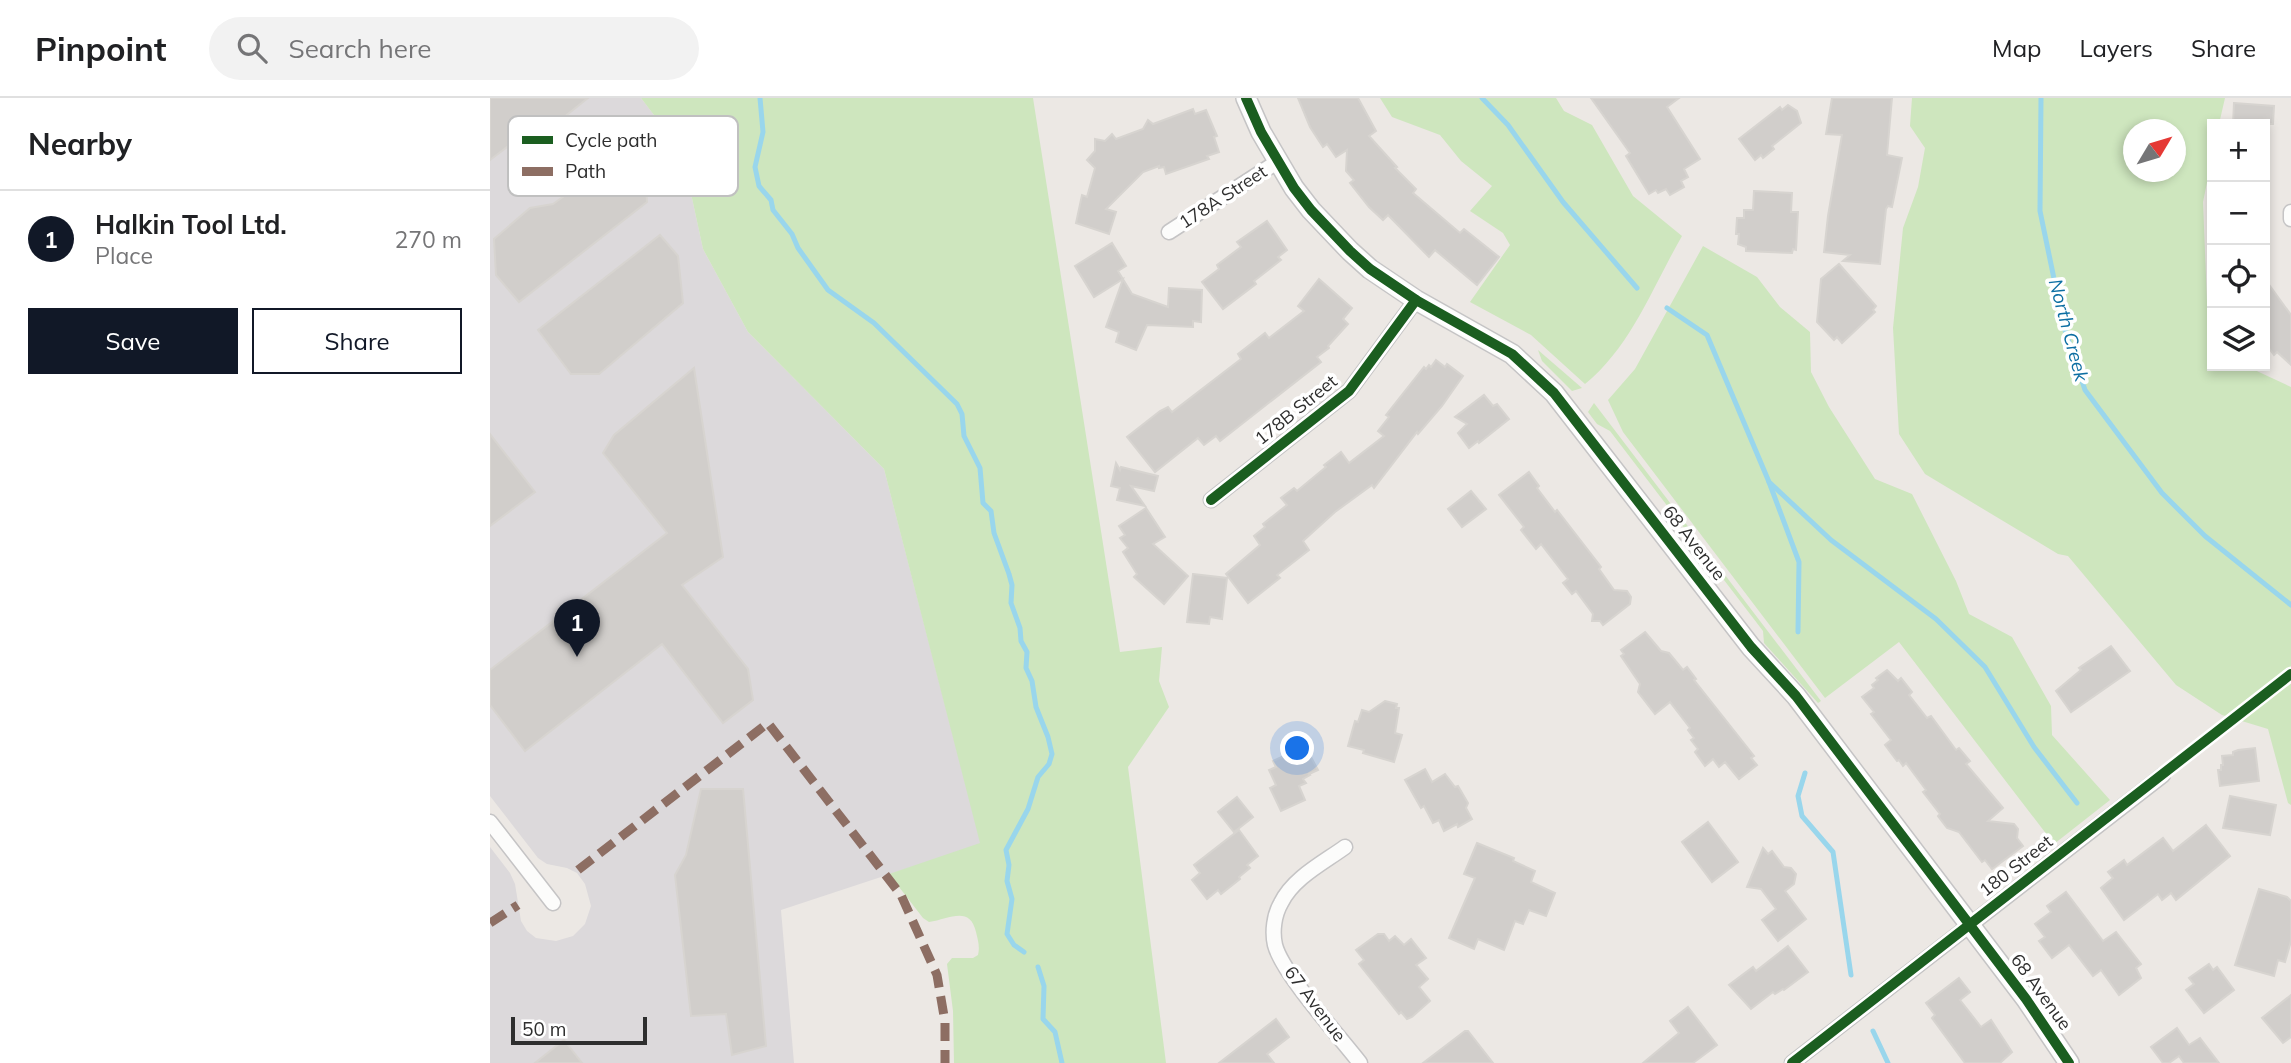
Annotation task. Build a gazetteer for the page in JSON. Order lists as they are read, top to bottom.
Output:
{
  "streets": {
    "street": [
      "178A Street",
      "178B Street",
      "68 Avenue",
      "180 Street",
      "67 Avenue"
    ]
  },
  "crossings": [
    ["178A Street", "68 Avenue"],
    ["178B Street", "68 Avenue"],
    ["68 Avenue", "180 Street"]
  ],
  "water": ["North Creek"],
  "legend": ["Cycle path", "Path"],
  "scale_bar": "50 m",
  "north": "top right",
  "page": {
    "header": "Pinpoint",
    "search": "Search here",
    "nav": ["Map", "Layers", "Share"],
    "heading": "Nearby",
    "map_buttons": ["+", "−"],
    "list": [
      {
        "mark": "1",
        "name": "Halkin Tool Ltd.",
        "note": "Place",
        "value": "270 m"
      }
    ],
    "buttons": ["Save", "Share"],
    "pins": "1",
    "scale": "50 m"
  }
}
